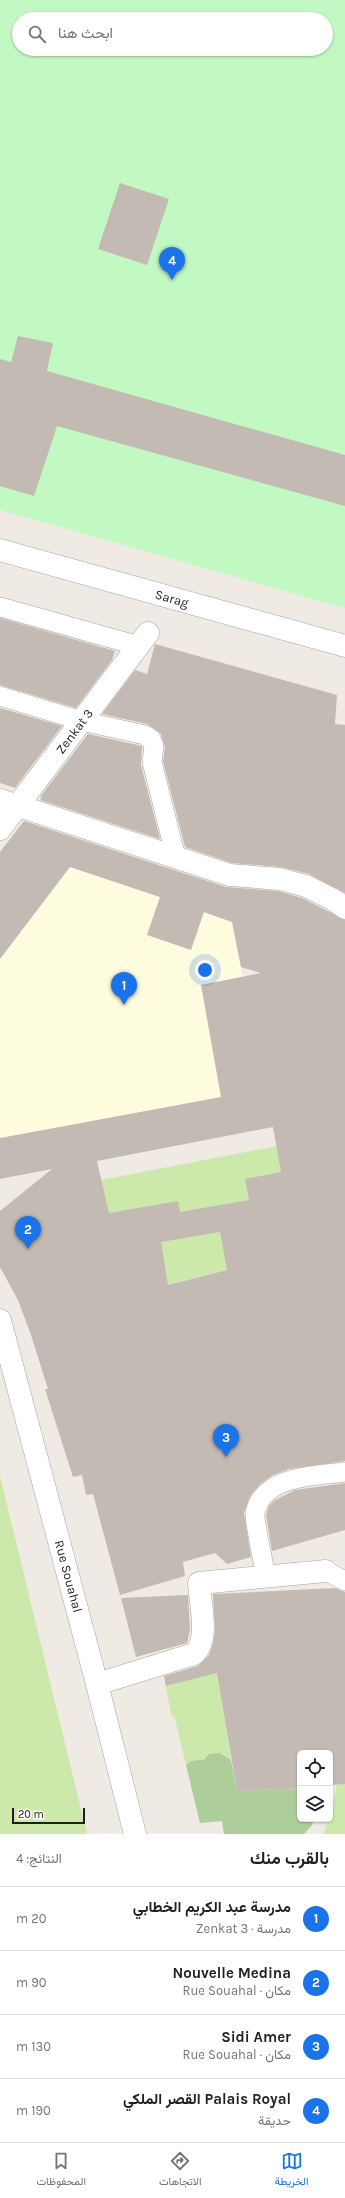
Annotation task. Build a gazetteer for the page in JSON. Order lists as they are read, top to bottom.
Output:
{
  "streets": {
    "street": ["Sarag", "Zenkat 3", "Rue Souahal"]
  },
  "scale_bar": "20 m",
  "page": {
    "search": "ابحث هنا",
    "pins": [
      "4",
      "1",
      "2",
      "3"
    ],
    "scale": "20 m",
    "heading": ["بالقرب منك", "النتائج: 4"],
    "list": [
      {
        "mark": "1",
        "name": "مدرسة عبد الكريم الخطابي",
        "note": "مدرسة · Zenkat 3",
        "value": "20 m"
      },
      {
        "mark": "2",
        "name": "Nouvelle Medina",
        "note": "مكان · Rue Souahal",
        "value": "90 m"
      },
      {
        "mark": "3",
        "name": "Sidi Amer",
        "note": "مكان · Rue Souahal",
        "value": "130 m"
      },
      {
        "mark": "4",
        "name": "Palais Royal القصر الملكي",
        "note": "حديقة",
        "value": "190 m"
      }
    ],
    "nav": ["الخريطة", "الاتجاهات", "المحفوظات"]
  }
}
